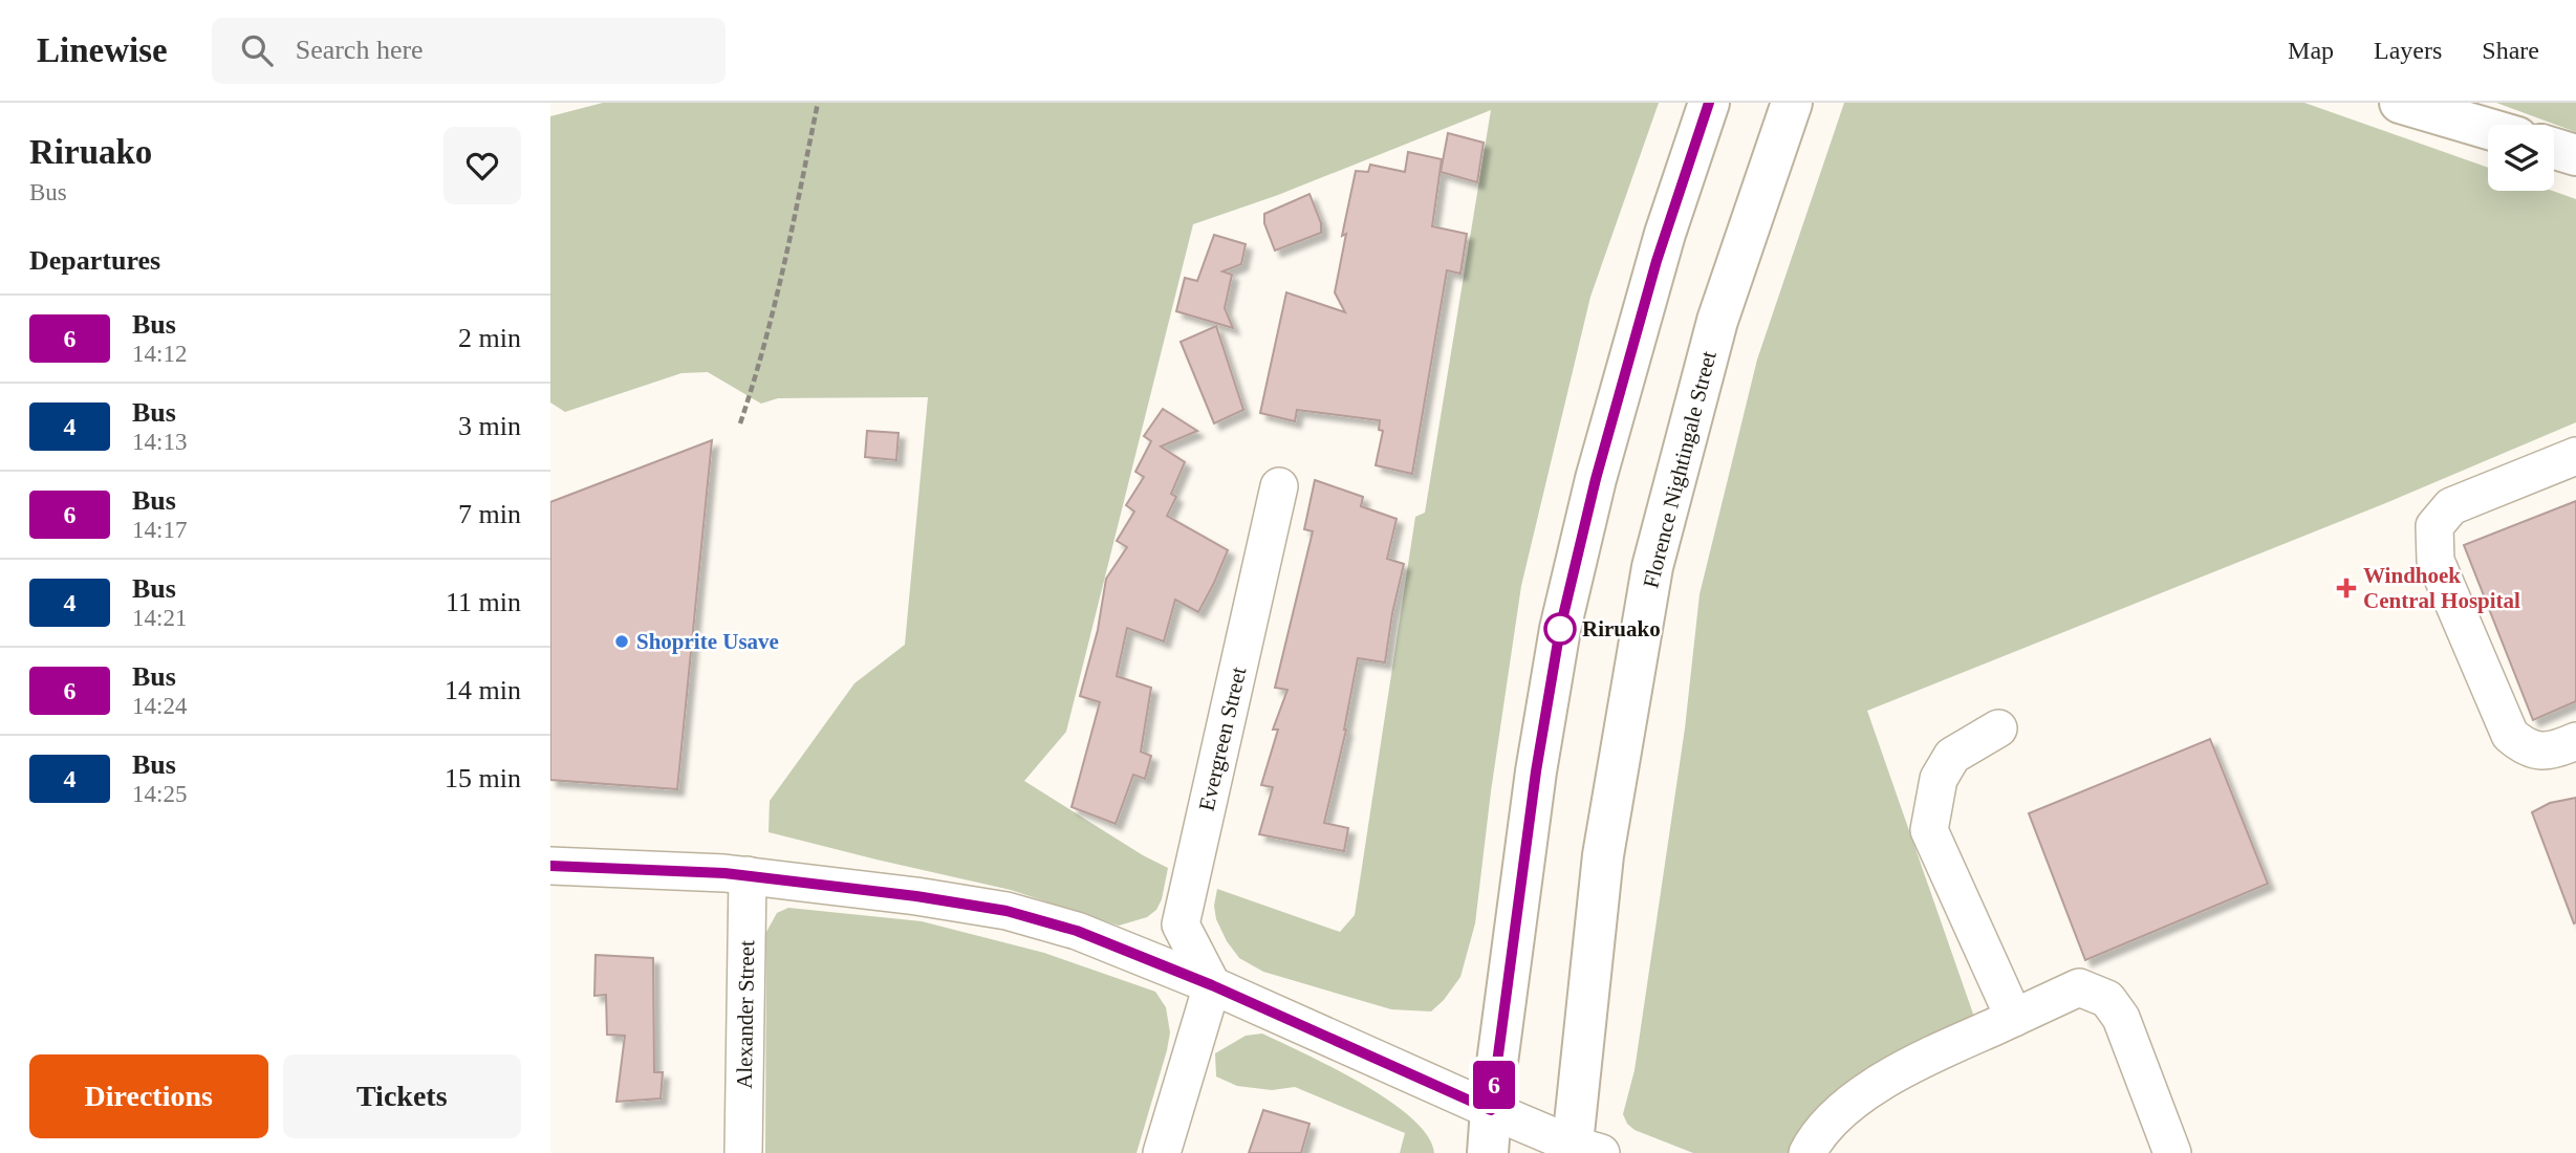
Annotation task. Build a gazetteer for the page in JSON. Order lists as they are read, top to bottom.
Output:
{
  "streets": {
    "main road": ["Florence Nightingale Street"],
    "street": ["Evergreen Street", "Alexander Street"]
  },
  "places": {
    "health": ["Windhoek Central Hospital"],
    "other": ["Riruako", "Shoprite Usave"]
  },
  "lines": ["bus line 6"],
  "page": {
    "header": "Linewise",
    "search": "Search here",
    "nav": ["Map", "Layers", "Share"],
    "heading": [
      ["Riruako", "Bus"],
      "Departures"
    ],
    "on_map": "6",
    "list": [
      {
        "mark": "6",
        "name": "Bus",
        "note": "14:12",
        "value": "2 min"
      },
      {
        "mark": "4",
        "name": "Bus",
        "note": "14:13",
        "value": "3 min"
      },
      {
        "mark": "6",
        "name": "Bus",
        "note": "14:17",
        "value": "7 min"
      },
      {
        "mark": "4",
        "name": "Bus",
        "note": "14:21",
        "value": "11 min"
      },
      {
        "mark": "6",
        "name": "Bus",
        "note": "14:24",
        "value": "14 min"
      },
      {
        "mark": "4",
        "name": "Bus",
        "note": "14:25",
        "value": "15 min"
      }
    ],
    "buttons": ["Directions", "Tickets"]
  }
}
